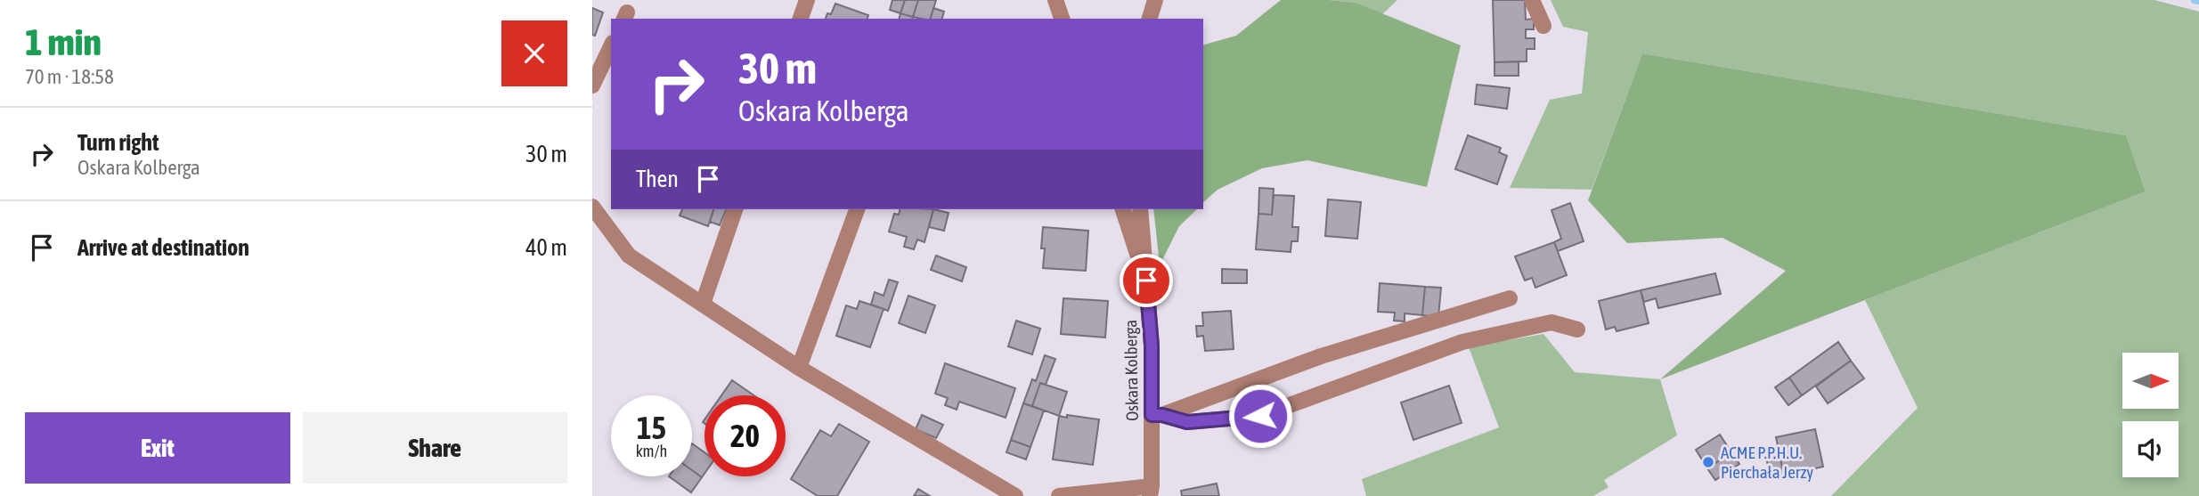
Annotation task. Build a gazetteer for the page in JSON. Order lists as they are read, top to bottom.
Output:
{
  "streets": {
    "street": ["Oskara Kolberga"]
  },
  "places": ["ACME P.P.H.U. Pierchała Jerzy"],
  "north": "right",
  "page": {
    "heading": ["1 min", "70 m · 18:58"],
    "turn": ["30 m", "Oskara Kolberga"],
    "list": [
      {
        "name": "Turn right",
        "note": "Oskara Kolberga",
        "value": "30 m"
      },
      {
        "name": "Arrive at destination",
        "value": "40 m"
      }
    ],
    "then": "Then",
    "speed": "15 km/h",
    "limit": "20",
    "buttons": ["Exit", "Share"]
  }
}
